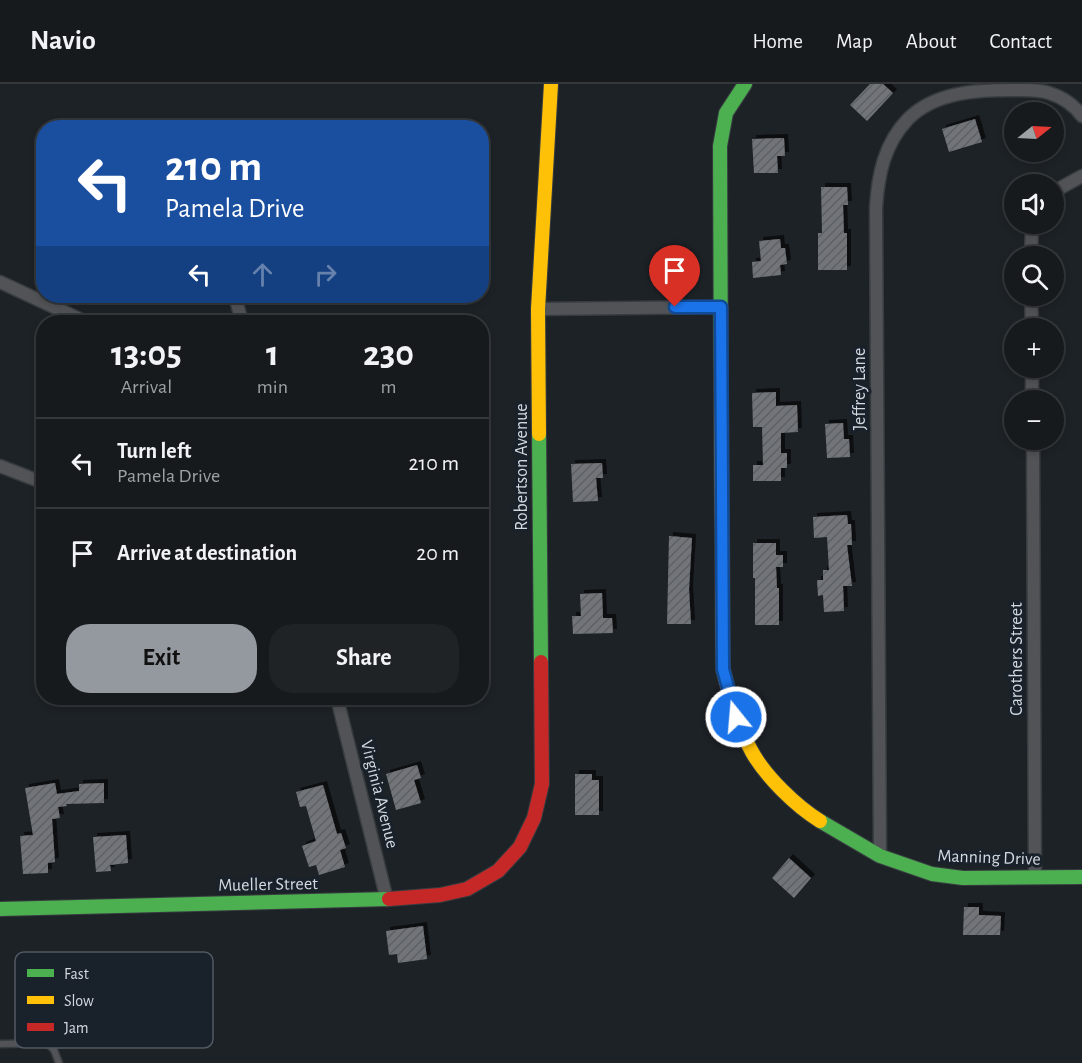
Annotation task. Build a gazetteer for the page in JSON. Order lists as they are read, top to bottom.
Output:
{
  "streets": {
    "street": [
      "Jeffrey Lane",
      "Robertson Avenue",
      "Carothers Street",
      "Virginia Avenue",
      "Manning Drive",
      "Mueller Street"
    ]
  },
  "crossings": [
    ["Jeffrey Lane", "Manning Drive"],
    ["Robertson Avenue", "Mueller Street"],
    ["Carothers Street", "Manning Drive"],
    ["Virginia Avenue", "Mueller Street"]
  ],
  "legend": ["Fast", "Slow", "Jam"],
  "north": "right",
  "page": {
    "header": "Navio",
    "nav": [
      "Home",
      "Map",
      "About",
      "Contact"
    ],
    "map_buttons": ["+", "−"],
    "turn": ["210 m", "Pamela Drive"],
    "eta": [
      "13:05",
      "Arrival",
      "1",
      "min",
      "230",
      "m"
    ],
    "list": [
      {
        "name": "Turn left",
        "note": "Pamela Drive",
        "value": "210 m"
      },
      {
        "name": "Arrive at destination",
        "value": "20 m"
      }
    ],
    "buttons": ["Exit", "Share"]
  }
}
